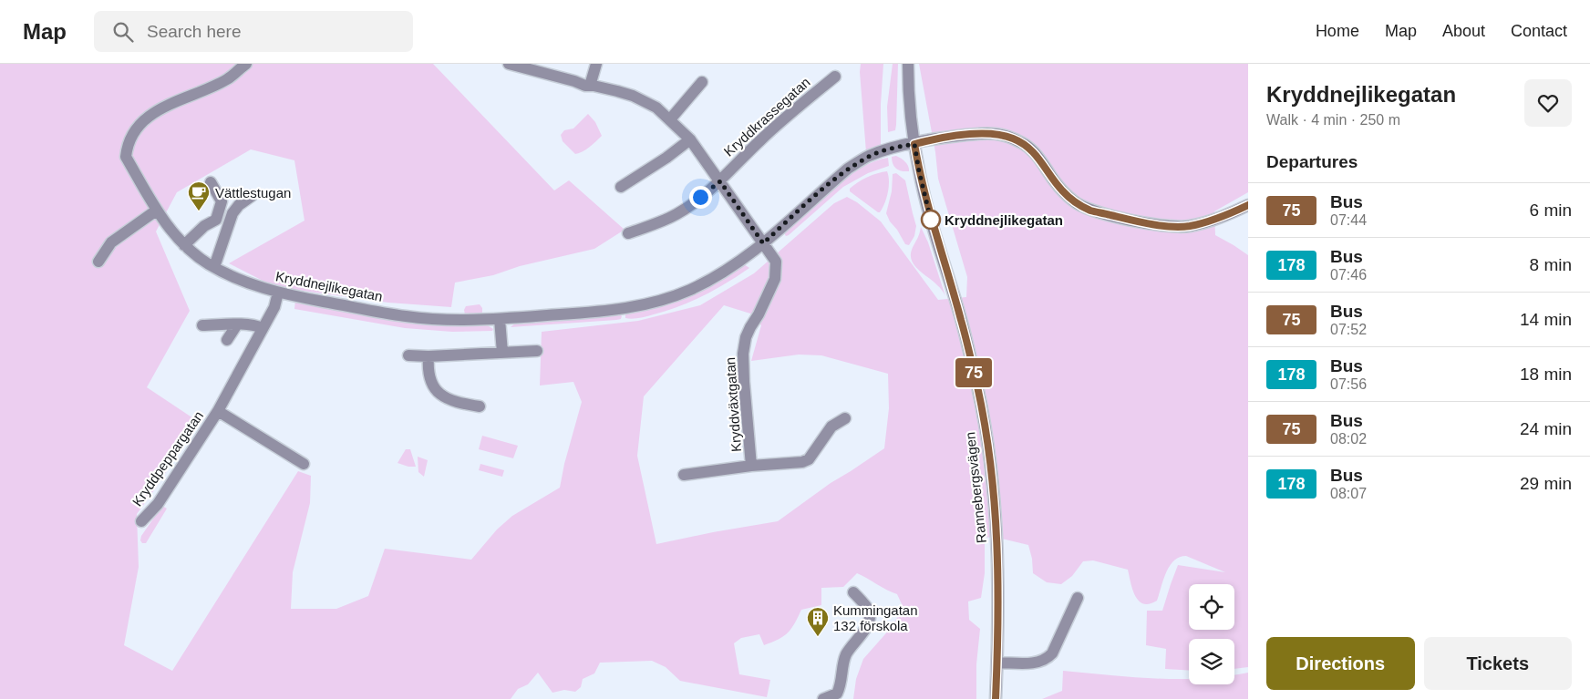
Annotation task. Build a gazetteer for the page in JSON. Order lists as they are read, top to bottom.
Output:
{
  "streets": {
    "street": [
      "Kryddkrassegatan",
      "Kryddnejlikegatan",
      "Kryddväxtgatan",
      "Kryddpeppargatan",
      "Rannebergsvägen"
    ]
  },
  "crossings": [
    ["Kryddkrassegatan", "Kryddnejlikegatan"],
    ["Kryddkrassegatan", "Kryddväxtgatan"],
    ["Kryddnejlikegatan", "Kryddväxtgatan"],
    ["Kryddnejlikegatan", "Kryddpeppargatan"],
    ["Kryddnejlikegatan", "Rannebergsvägen"]
  ],
  "places": {
    "cafe": ["Vättlestugan"],
    "other": ["Kryddnejlikegatan"],
    "building": ["Kummingatan 132 förskola"]
  },
  "lines": ["bus line 75"],
  "page": {
    "header": "Map",
    "search": "Search here",
    "nav": [
      "Home",
      "Map",
      "About",
      "Contact"
    ],
    "on_map": "75",
    "heading": [
      ["Kryddnejlikegatan", "Walk · 4 min · 250 m"],
      "Departures"
    ],
    "list": [
      {
        "mark": "75",
        "name": "Bus",
        "note": "07:44",
        "value": "6 min"
      },
      {
        "mark": "178",
        "name": "Bus",
        "note": "07:46",
        "value": "8 min"
      },
      {
        "mark": "75",
        "name": "Bus",
        "note": "07:52",
        "value": "14 min"
      },
      {
        "mark": "178",
        "name": "Bus",
        "note": "07:56",
        "value": "18 min"
      },
      {
        "mark": "75",
        "name": "Bus",
        "note": "08:02",
        "value": "24 min"
      },
      {
        "mark": "178",
        "name": "Bus",
        "note": "08:07",
        "value": "29 min"
      }
    ],
    "buttons": ["Directions", "Tickets"]
  }
}
